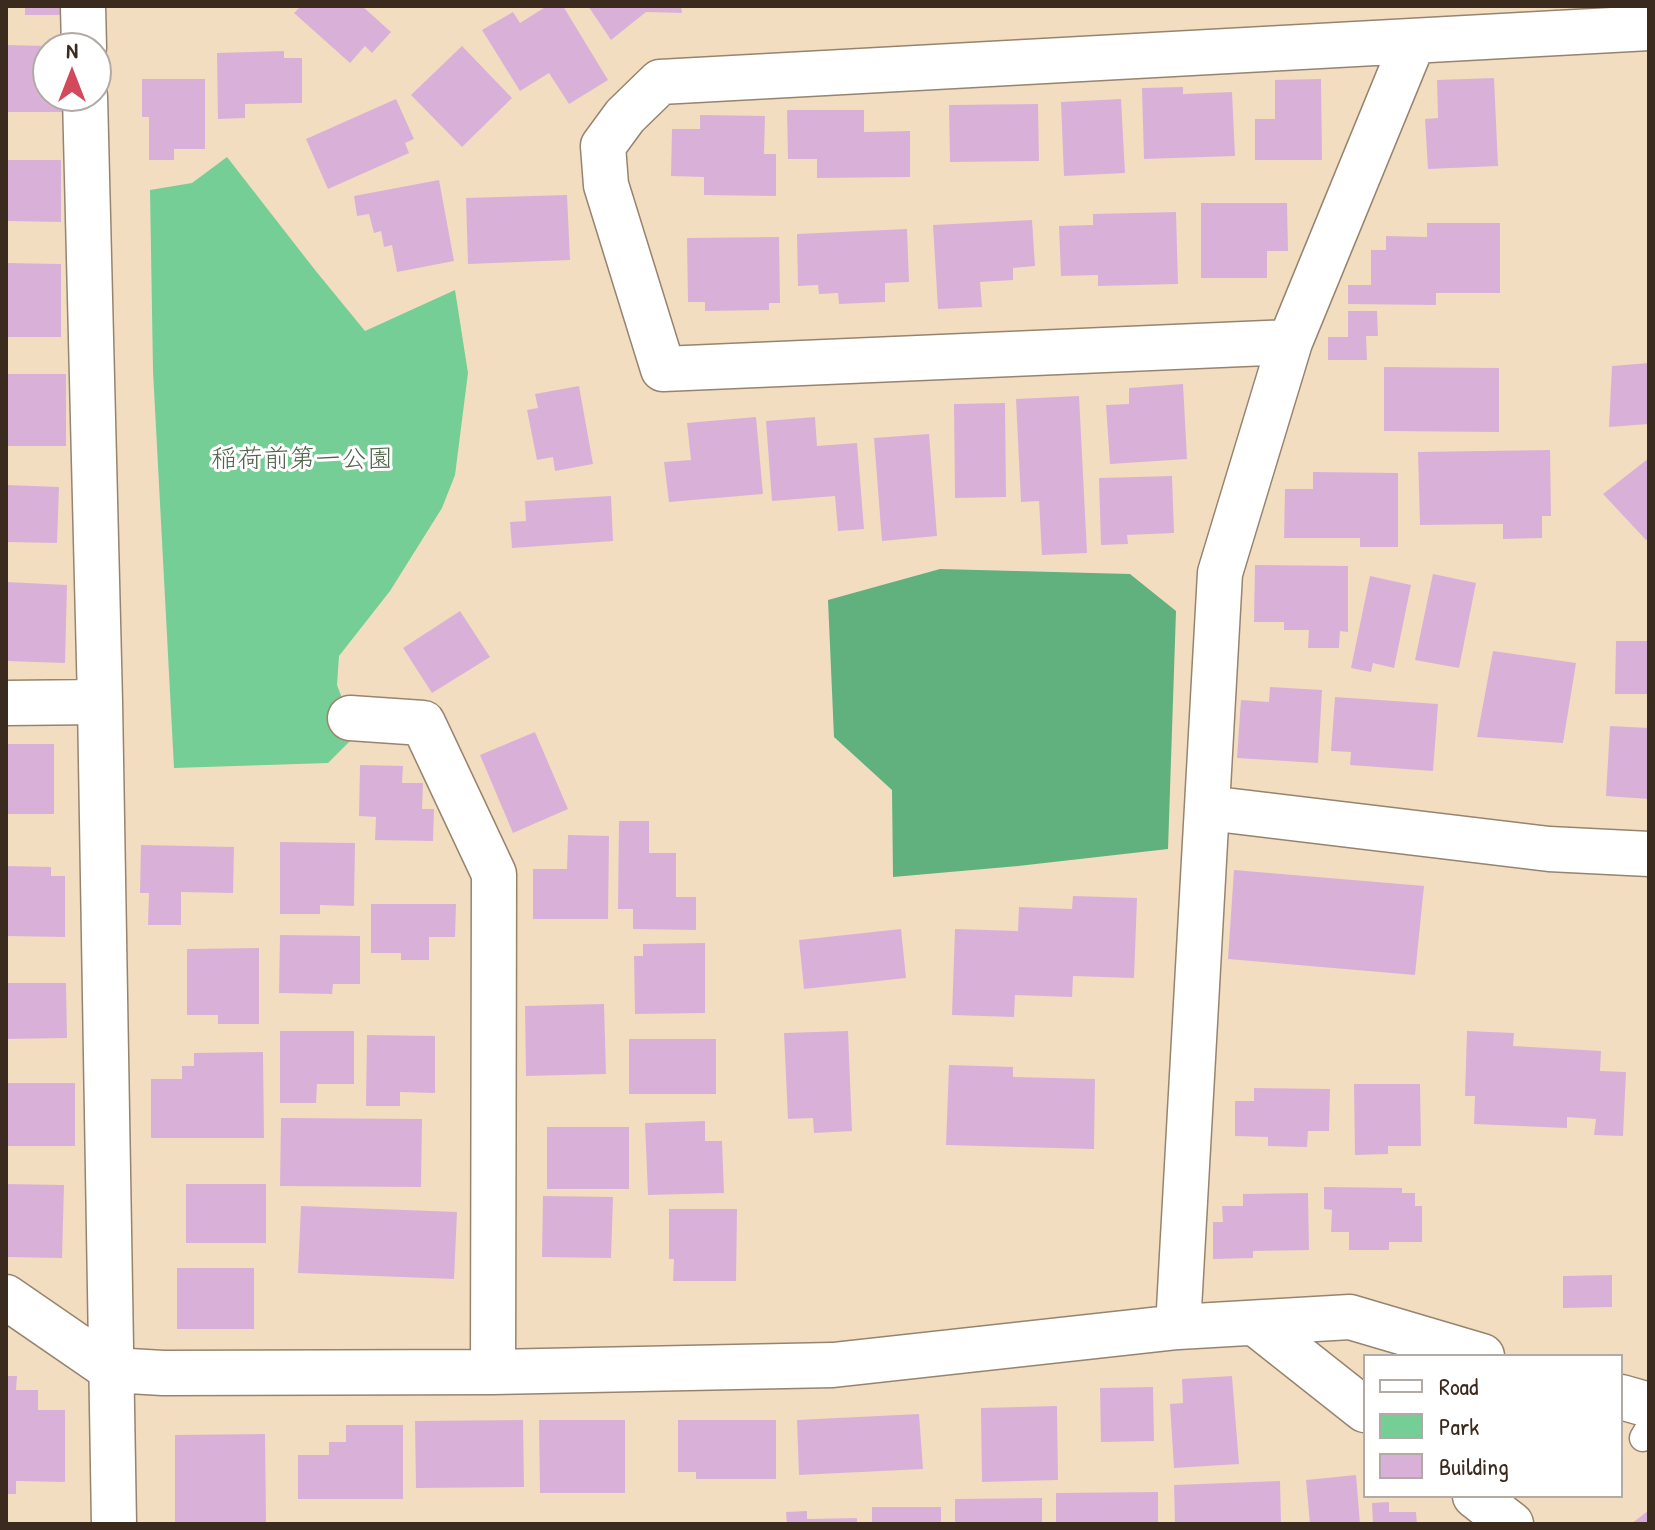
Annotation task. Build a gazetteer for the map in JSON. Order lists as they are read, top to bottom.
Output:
{
  "parks": ["稲荷前第一公園"],
  "legend": ["Road", "Park", "Building"],
  "north": "top"
}
